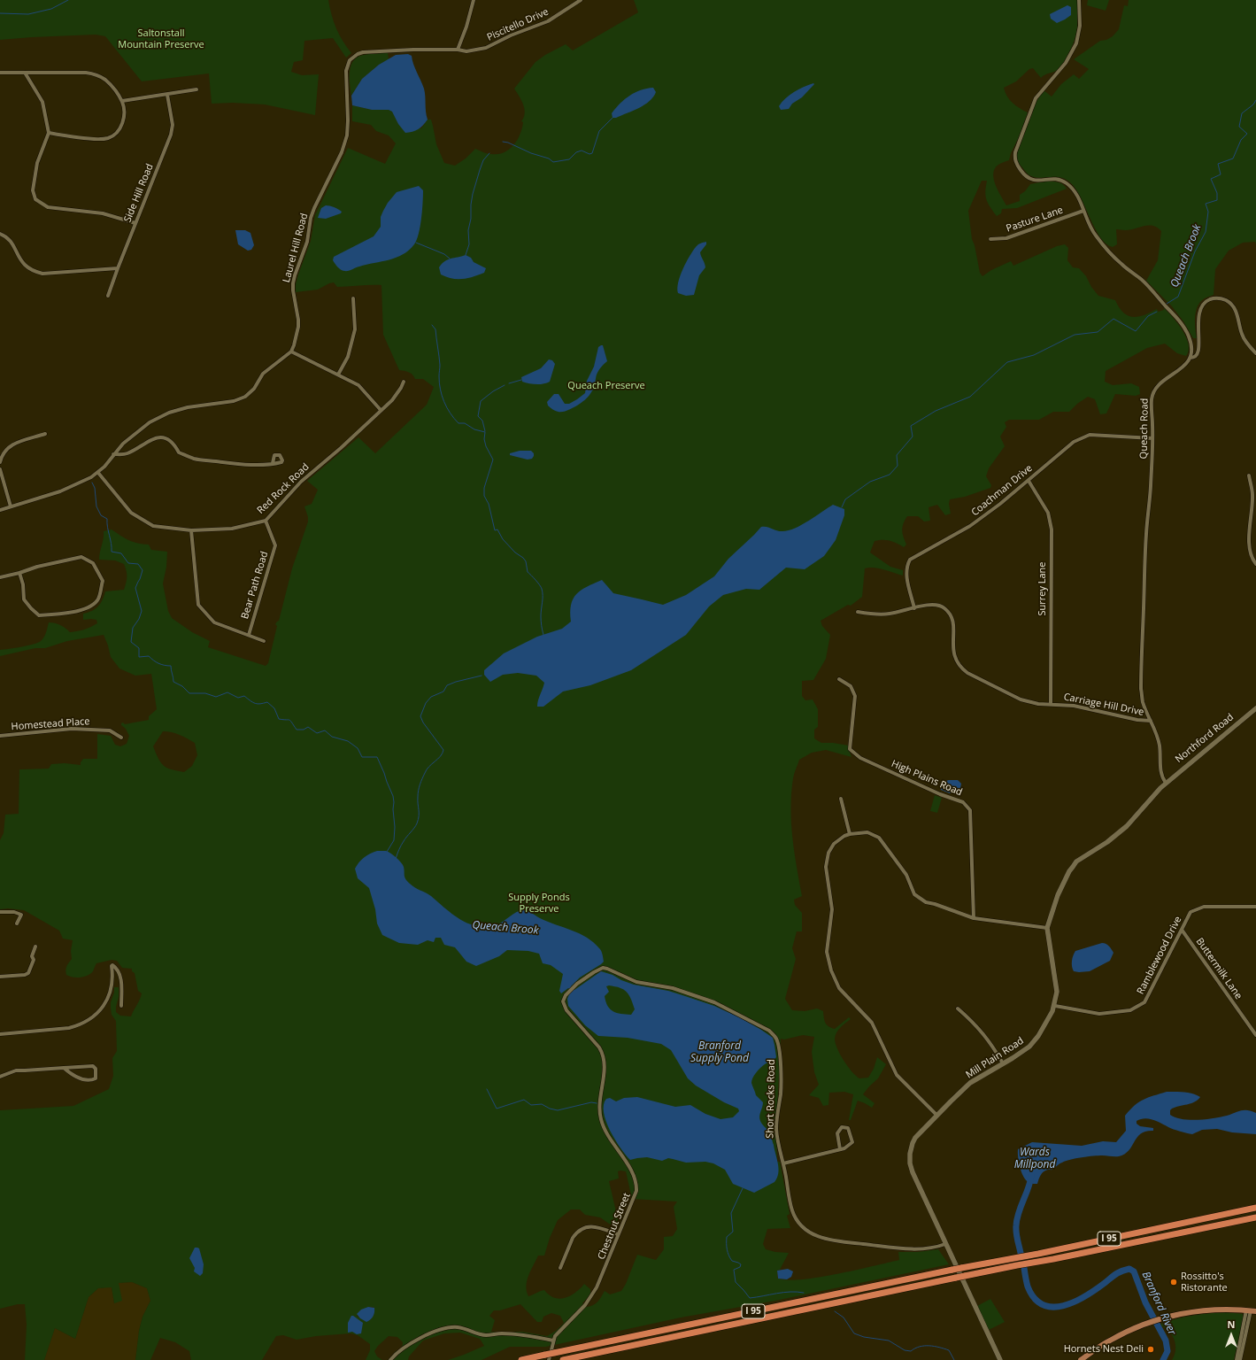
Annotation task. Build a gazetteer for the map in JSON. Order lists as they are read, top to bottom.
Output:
{
  "streets": {
    "highway": ["I 95"],
    "street": [
      "Piscitello Drive",
      "Side Hill Road",
      "Pasture Lane",
      "Laurel Hill Road",
      "Queach Road",
      "Red Rock Road",
      "Coachman Drive",
      "Bear Path Road",
      "Surrey Lane",
      "Carriage Hill Drive",
      "Homestead Place",
      "Northford Road",
      "High Plains Road",
      "Ramblewood Drive",
      "Buttermilk Lane",
      "Mill Plain Road",
      "Short Rocks Road",
      "Chestnut Street"
    ]
  },
  "crossings": [
    ["Piscitello Drive", "Laurel Hill Road"],
    ["Queach Road", "Coachman Drive"],
    ["Queach Road", "Carriage Hill Drive"],
    ["Queach Road", "Northford Road"],
    ["Queach Road", "Mill Plain Road"],
    ["Red Rock Road", "Bear Path Road"],
    ["Coachman Drive", "Surrey Lane"],
    ["Coachman Drive", "Carriage Hill Drive"],
    ["Surrey Lane", "Carriage Hill Drive"],
    ["Northford Road", "Mill Plain Road"],
    ["Ramblewood Drive", "Buttermilk Lane"],
    ["Ramblewood Drive", "Mill Plain Road"],
    ["Mill Plain Road", "Short Rocks Road"],
    ["Short Rocks Road", "Chestnut Street"],
    ["Chestnut Street", "I 95"]
  ],
  "water": [
    "Queach Brook",
    "Branford Supply Pond",
    "Wards Millpond",
    "Branford River"
  ],
  "parks": ["Saltonstall Mountain Preserve", "Queach Preserve", "Supply Ponds Preserve"],
  "places": ["Rossitto's Ristorante", "Hornets Nest Deli"],
  "north": "top"
}
